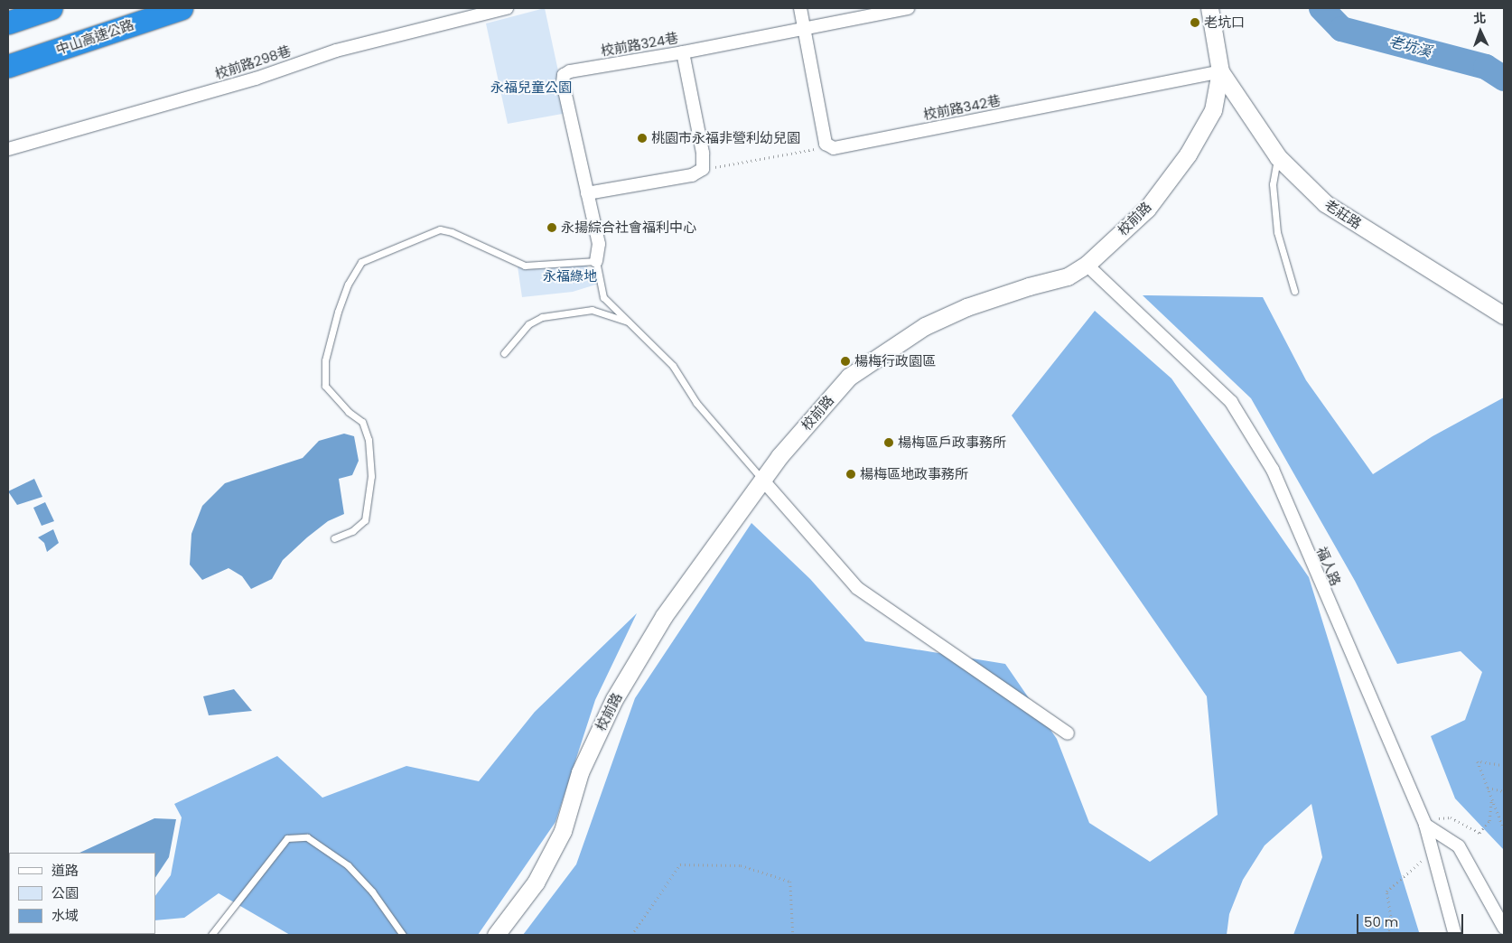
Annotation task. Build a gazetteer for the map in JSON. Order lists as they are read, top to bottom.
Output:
{
  "streets": {
    "highway": ["中山高速公路"],
    "street": [
      "校前路324巷",
      "校前路298巷",
      "校前路342巷",
      "老莊路",
      "校前路",
      "福人路"
    ]
  },
  "crossings": [
    ["校前路342巷", "老莊路"],
    ["校前路342巷", "校前路"],
    ["老莊路", "校前路"],
    ["校前路", "福人路"]
  ],
  "water": ["老坑溪"],
  "parks": ["永福兒童公園", "永福綠地"],
  "places": [
    "老坑口",
    "桃園市永福非營利幼兒園",
    "永揚綜合社會福利中心",
    "楊梅行政園區",
    "楊梅區戶政事務所",
    "楊梅區地政事務所"
  ],
  "legend": ["道路", "公園", "水域"],
  "scale_bar": "50 m",
  "north": "top"
}
